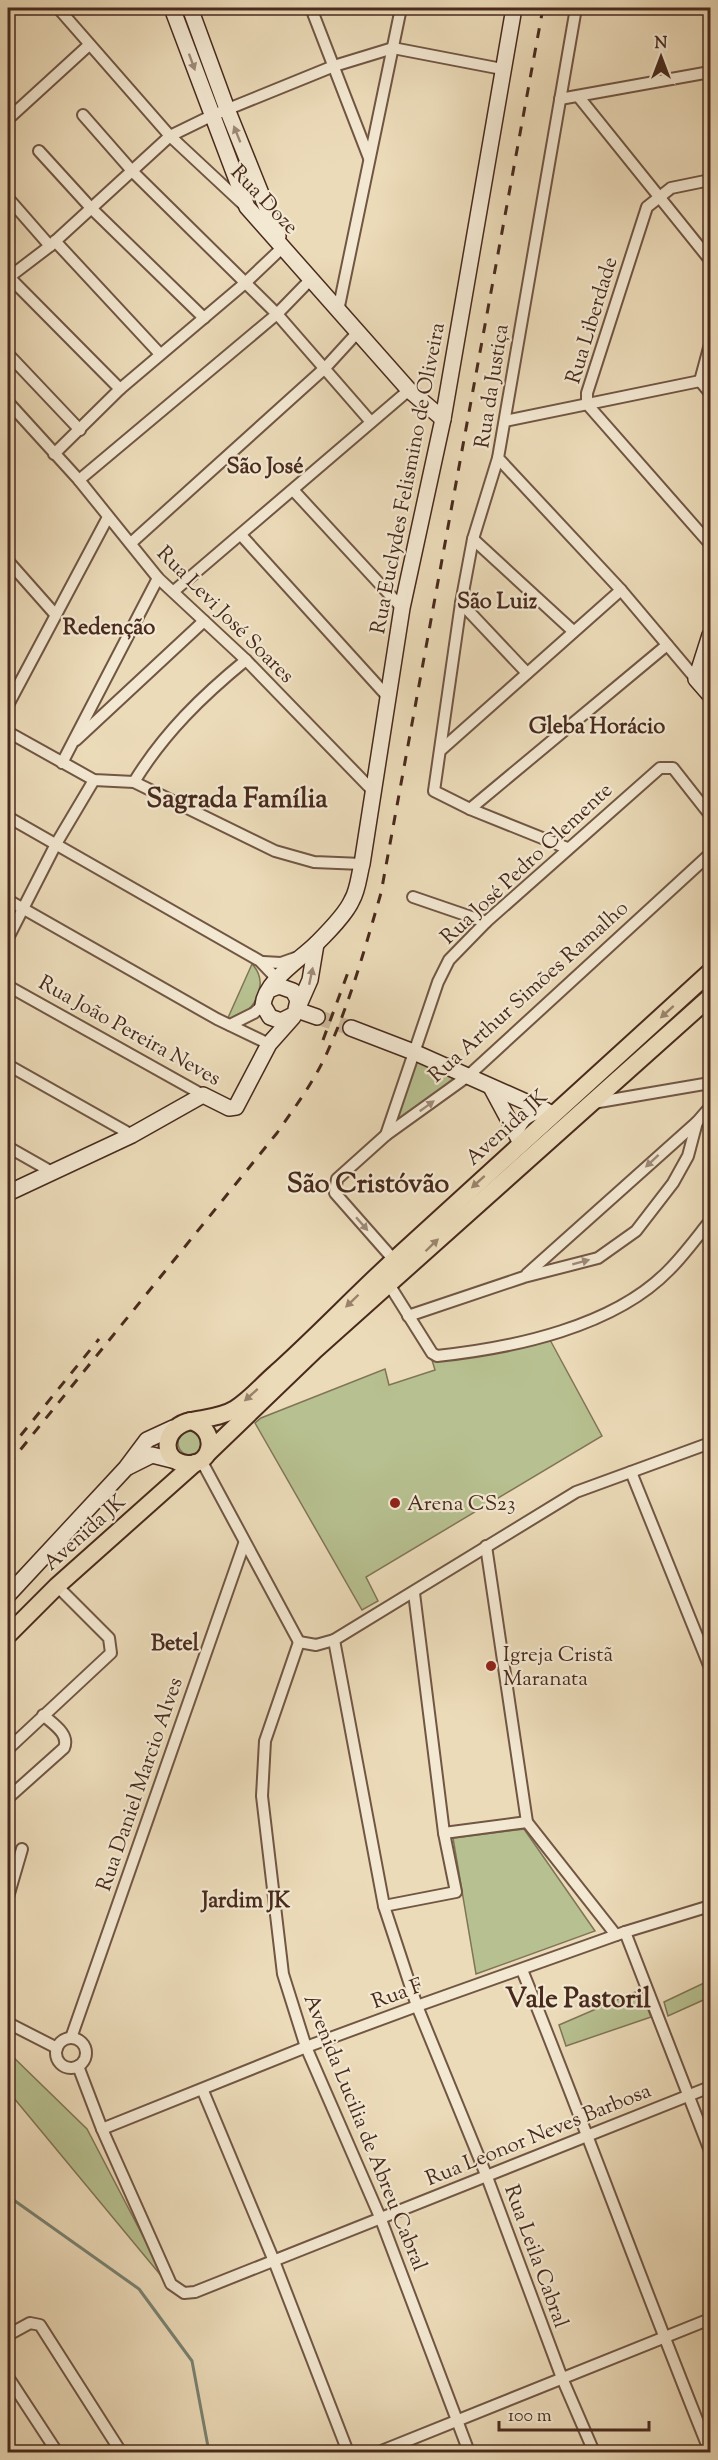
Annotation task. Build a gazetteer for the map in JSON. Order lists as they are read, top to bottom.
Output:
{
  "streets": {
    "main road": ["Avenida JK"],
    "street": [
      "Rua Doze",
      "Rua Liberdade",
      "Rua da Justiça",
      "Rua Euclydes Felismino de Oliveira",
      "Rua Levi José Soares",
      "Rua José Pedro Clemente",
      "Rua Arthur Simões Ramalho",
      "Rua João Pereira Neves",
      "Rua Daniel Marcio Alves",
      "Rua F",
      "Avenida Lucilia de Abreu Cabral",
      "Rua Leonor Neves Barbosa",
      "Rua Leila Cabral"
    ]
  },
  "crossings": [
    ["Rua Doze", "Rua Euclydes Felismino de Oliveira"],
    ["Rua Euclydes Felismino de Oliveira", "Rua Levi José Soares"],
    ["Rua Euclydes Felismino de Oliveira", "Rua João Pereira Neves"],
    ["Rua José Pedro Clemente", "Rua Arthur Simões Ramalho"],
    ["Rua Arthur Simões Ramalho", "Avenida JK"],
    ["Rua F", "Avenida Lucilia de Abreu Cabral"],
    ["Rua F", "Rua Leonor Neves Barbosa"],
    ["Rua F", "Rua Leila Cabral"],
    ["Avenida Lucilia de Abreu Cabral", "Rua Leonor Neves Barbosa"],
    ["Rua Leonor Neves Barbosa", "Rua Leila Cabral"]
  ],
  "districts": [
    "São José",
    "São Luiz",
    "Redenção",
    "Gleba Horácio",
    "Sagrada Família",
    "São Cristóvão",
    "Betel",
    "Jardim JK",
    "Vale Pastoril"
  ],
  "places": ["Arena CS23", "Igreja Cristã Maranata"],
  "scale_bar": "100 m",
  "north": "top"
}
